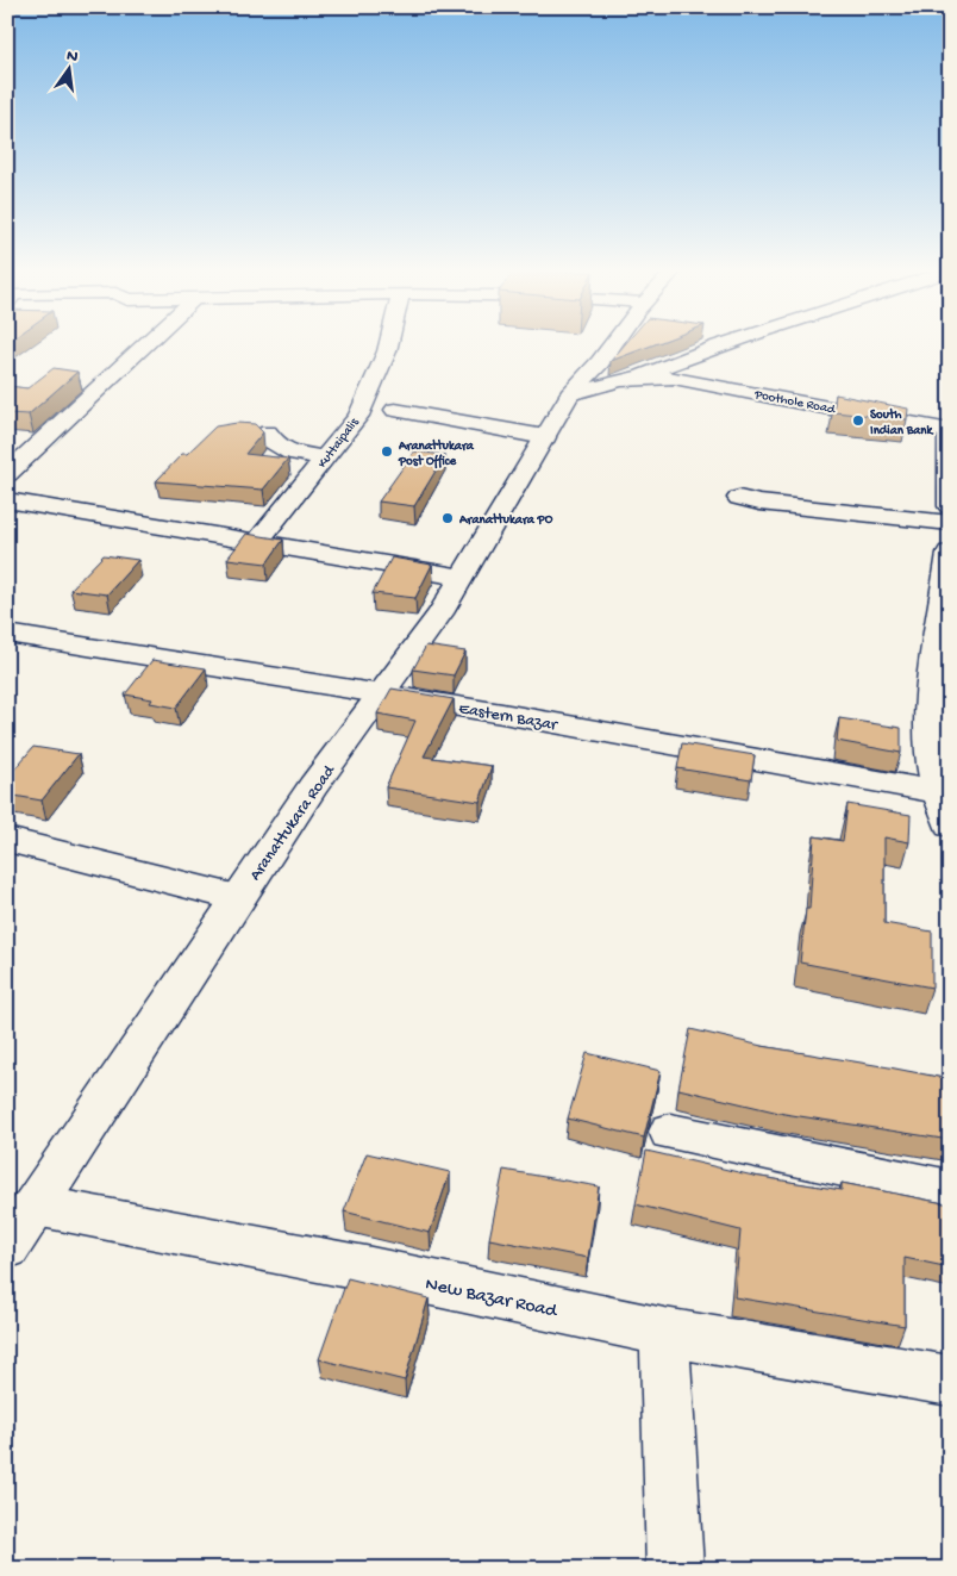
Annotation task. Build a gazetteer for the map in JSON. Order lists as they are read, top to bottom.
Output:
{
  "streets": {
    "street": [
      "Poothole Road",
      "Kuttaipalis",
      "Eastern Bazar",
      "Aranattukara Road",
      "New Bazar Road"
    ]
  },
  "crossings": [
    ["Poothole Road", "Aranattukara Road"],
    ["Eastern Bazar", "Aranattukara Road"],
    ["Aranattukara Road", "New Bazar Road"]
  ],
  "places": ["South Indian Bank", "Aranattukara Post Office", "Aranattukara PO"],
  "north": "top"
}
